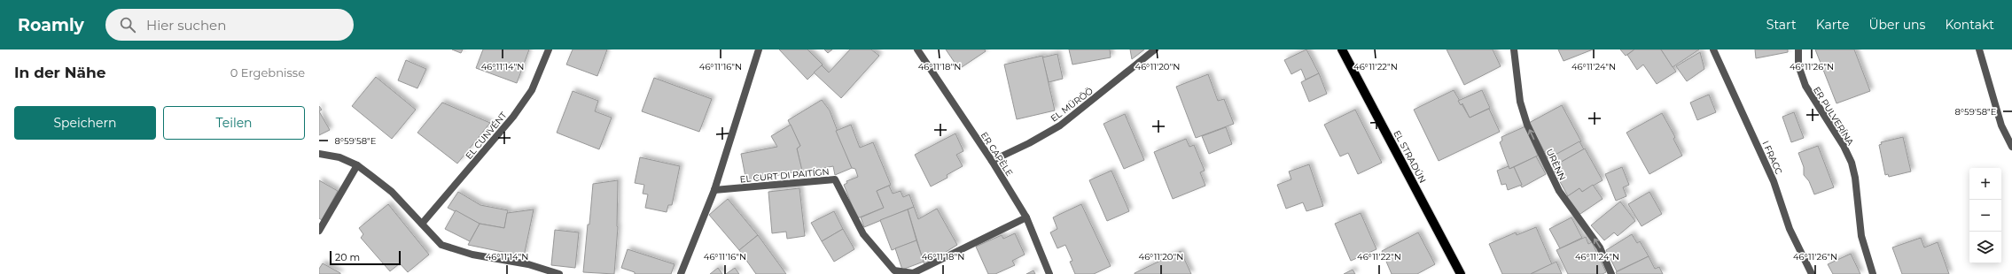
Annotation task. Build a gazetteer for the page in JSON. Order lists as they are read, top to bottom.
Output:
{
  "streets": {
    "main road": ["EL STRADÚN"],
    "street": [
      "EL MÜRÖÖ",
      "ER PULVERÍNA",
      "EL CUNVÉNT",
      "ER CAPÈLE",
      "I FRACC",
      "URÈNN",
      "EL CURT DI PAITÍGN"
    ]
  },
  "crossings": [
    ["EL MÜRÖÖ", "ER CAPÈLE"],
    ["ER CAPÈLE", "EL CURT DI PAITÍGN"]
  ],
  "one_way": ["URÈNN"],
  "scale_bar": "20 m",
  "page": {
    "header": "Roamly",
    "search": "Hier suchen",
    "nav": [
      "Start",
      "Karte",
      "Über uns",
      "Kontakt"
    ],
    "heading": ["In der Nähe", "0 Ergebnisse"],
    "buttons": ["Speichern", "Teilen"],
    "map_buttons": ["+", "−"],
    "scale": "20 m"
  },
  "coordinates": [
    "46°11'14\"N",
    "46°11'16\"N",
    "46°11'18\"N",
    "46°11'20\"N",
    "46°11'22\"N",
    "46°11'24\"N",
    "46°11'26\"N",
    "8°59'58\"E"
  ]
}
